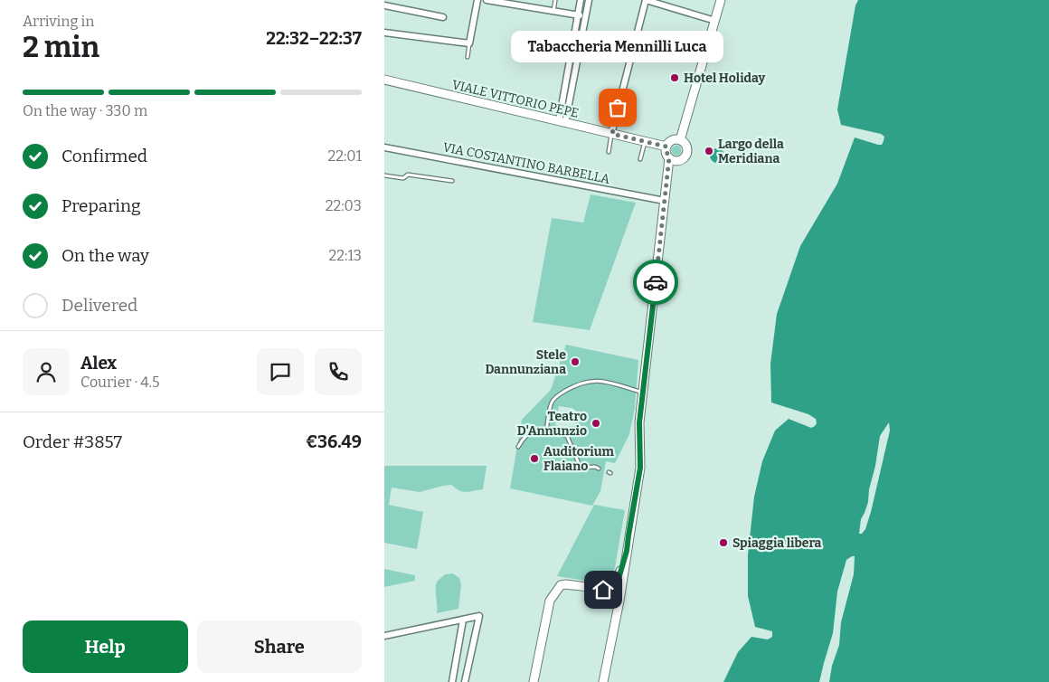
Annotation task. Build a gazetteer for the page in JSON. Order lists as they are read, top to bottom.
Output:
{
  "streets": {
    "street": ["VIALE VITTORIO PEPE", "VIA COSTANTINO BARBELLA"]
  },
  "places": [
    "Hotel Holiday",
    "Tabaccheria Mennilli Luca",
    "Largo della Meridiana",
    "Stele Dannunziana",
    "Teatro D'Annunzio",
    "Auditorium Flaiano",
    "Spiaggia libera"
  ],
  "page": {
    "heading": ["2 min", "Arriving in", "22:32–22:37"],
    "panel": [
      "Alex",
      "Courier · 4.5",
      "Order #3857",
      "€36.49"
    ],
    "bubble": "Tabaccheria Mennilli Luca",
    "bar": "On the way · 330 m",
    "list": [
      ["Confirmed", "22:01"],
      ["Preparing", "22:03"],
      ["On the way", "22:13"],
      "Delivered"
    ],
    "buttons": ["Help", "Share"]
  }
}
